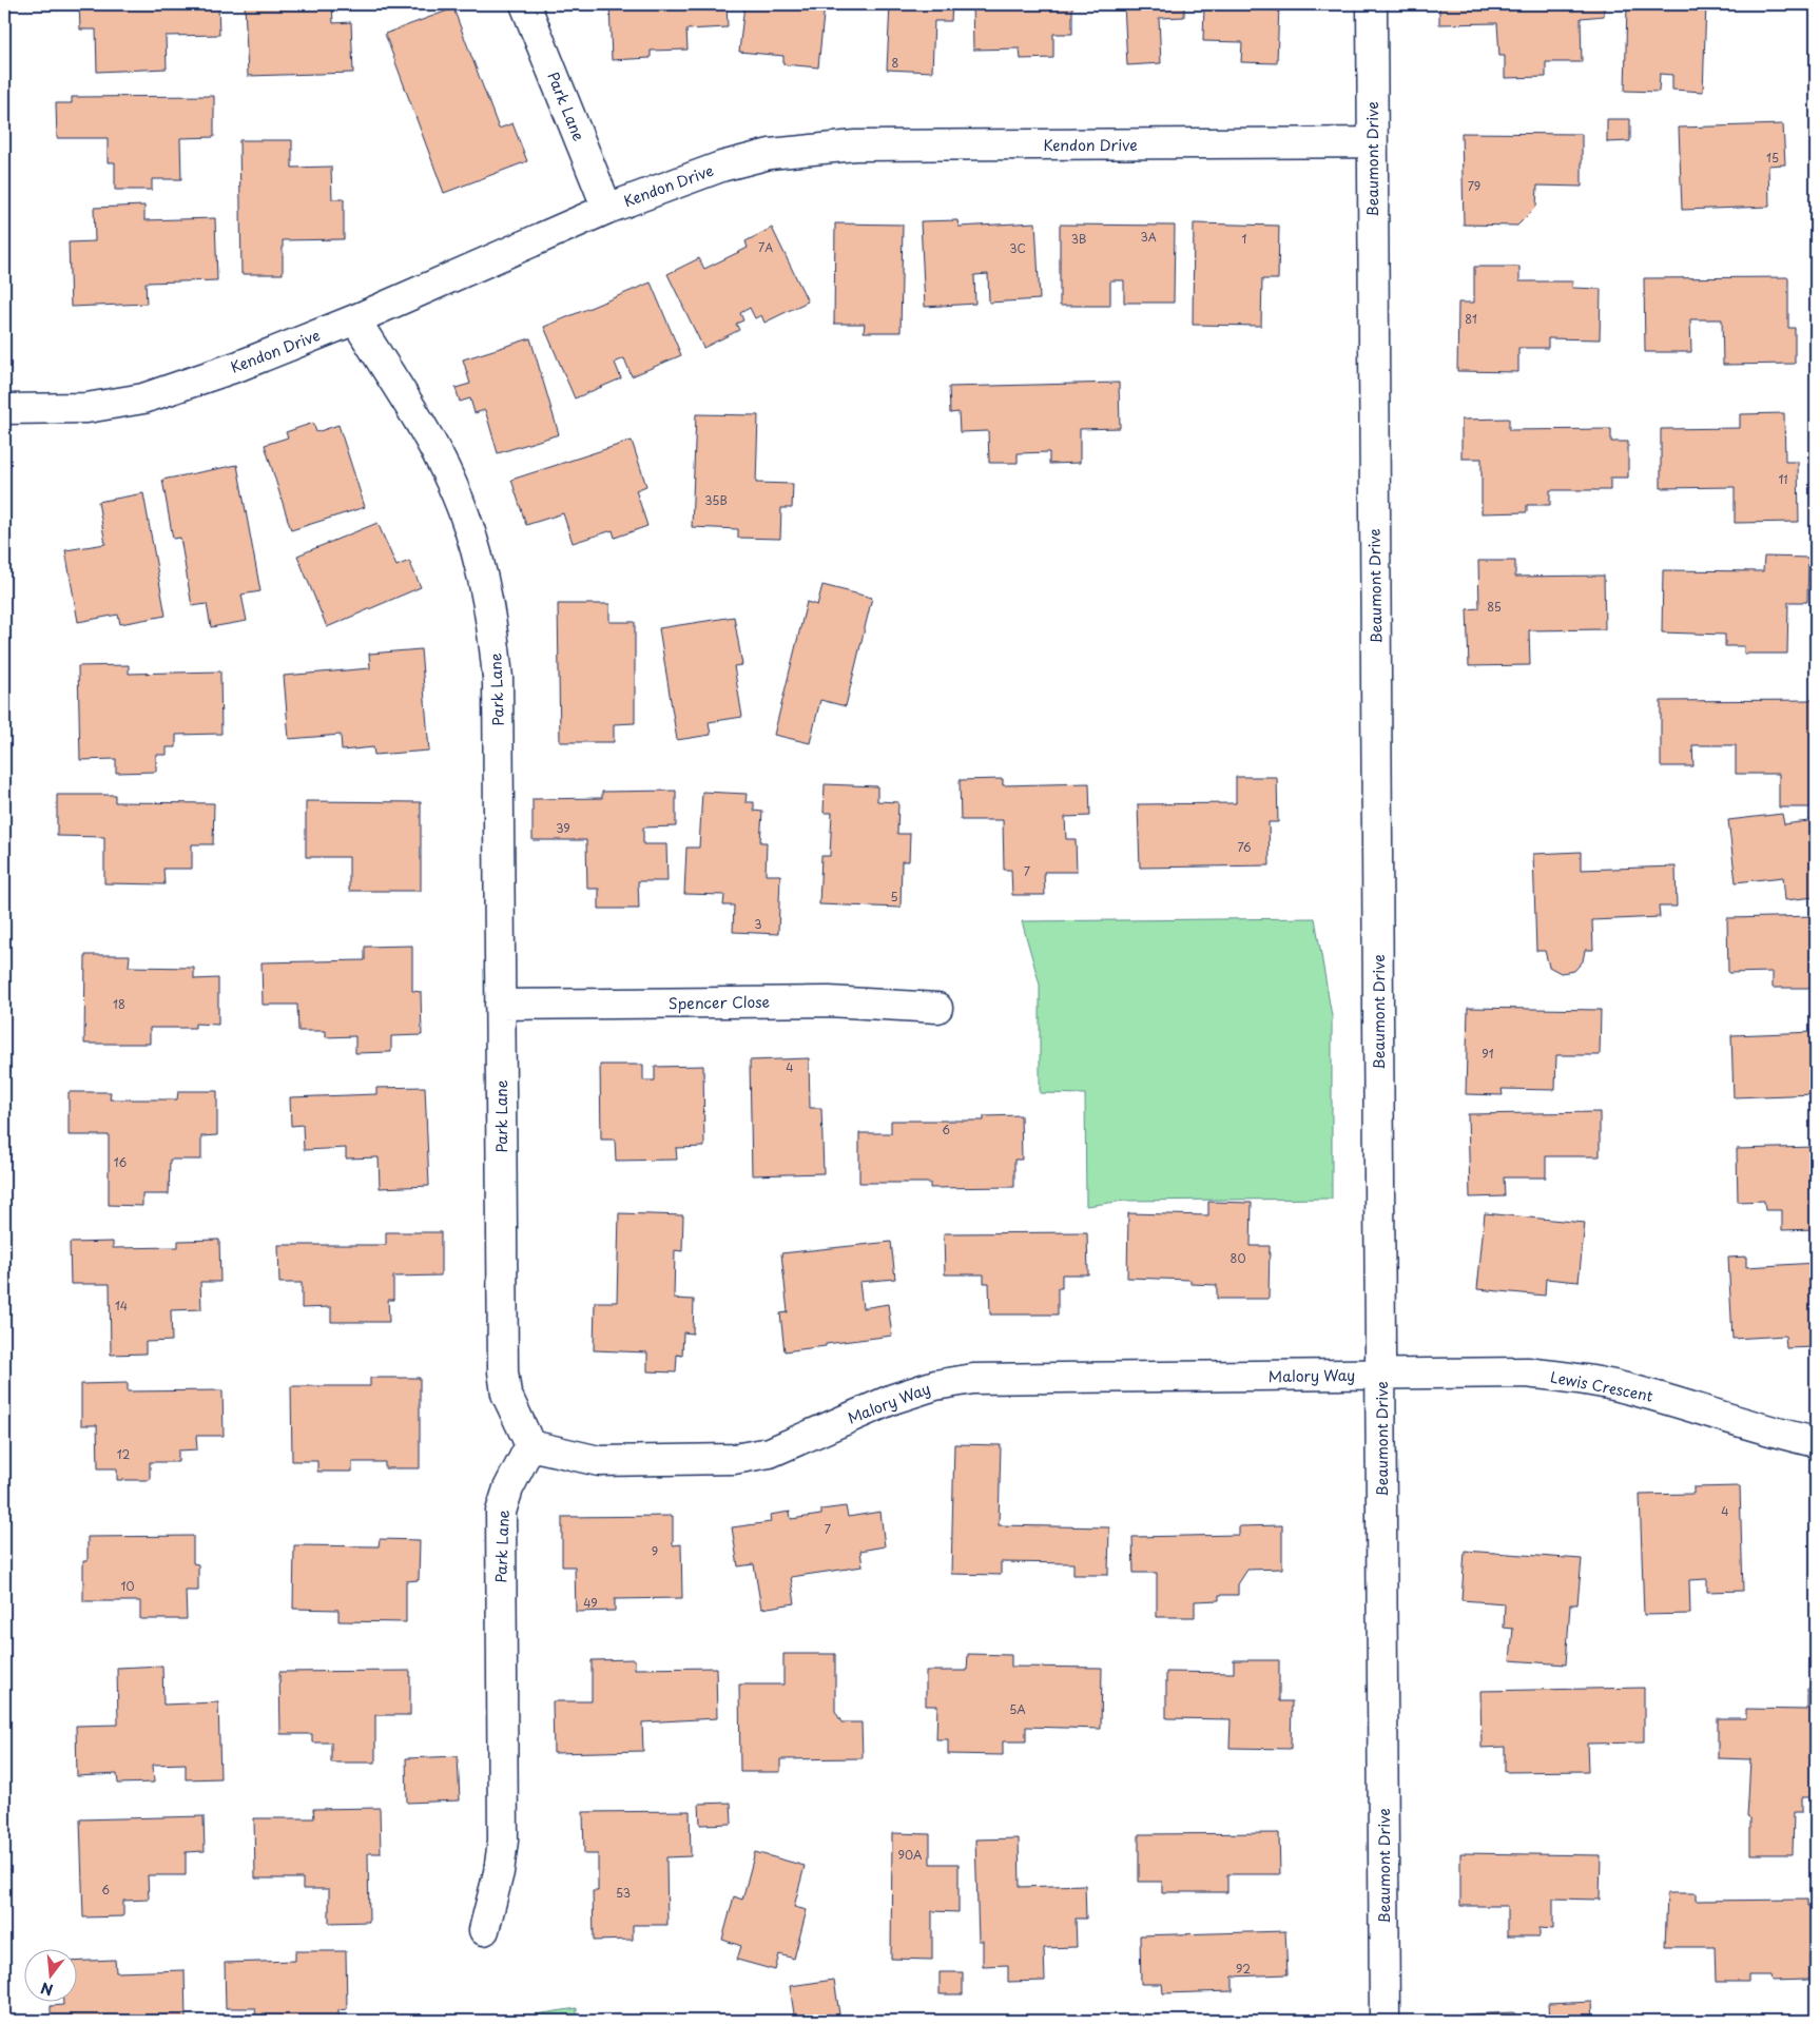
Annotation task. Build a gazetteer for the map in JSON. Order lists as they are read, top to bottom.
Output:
{
  "streets": {
    "street": [
      "Park Lane",
      "Kendon Drive",
      "Beaumont Drive",
      "Spencer Close",
      "Malory Way",
      "Lewis Crescent"
    ]
  },
  "crossings": [
    ["Park Lane", "Kendon Drive"],
    ["Park Lane", "Spencer Close"],
    ["Park Lane", "Malory Way"],
    ["Kendon Drive", "Beaumont Drive"],
    ["Beaumont Drive", "Malory Way"],
    ["Beaumont Drive", "Lewis Crescent"],
    ["Malory Way", "Lewis Crescent"]
  ],
  "house_numbers": [
    "8",
    "15",
    "79",
    "3A",
    "3B",
    "1",
    "7A",
    "3C",
    "81",
    "11",
    "35B",
    "85",
    "39",
    "76",
    "7",
    "5",
    "3",
    "18",
    "91",
    "4",
    "6",
    "16",
    "80",
    "14",
    "12",
    "4",
    "7",
    "9",
    "10",
    "49",
    "5A",
    "90A",
    "6",
    "53",
    "92"
  ],
  "north": "bottom"
}
